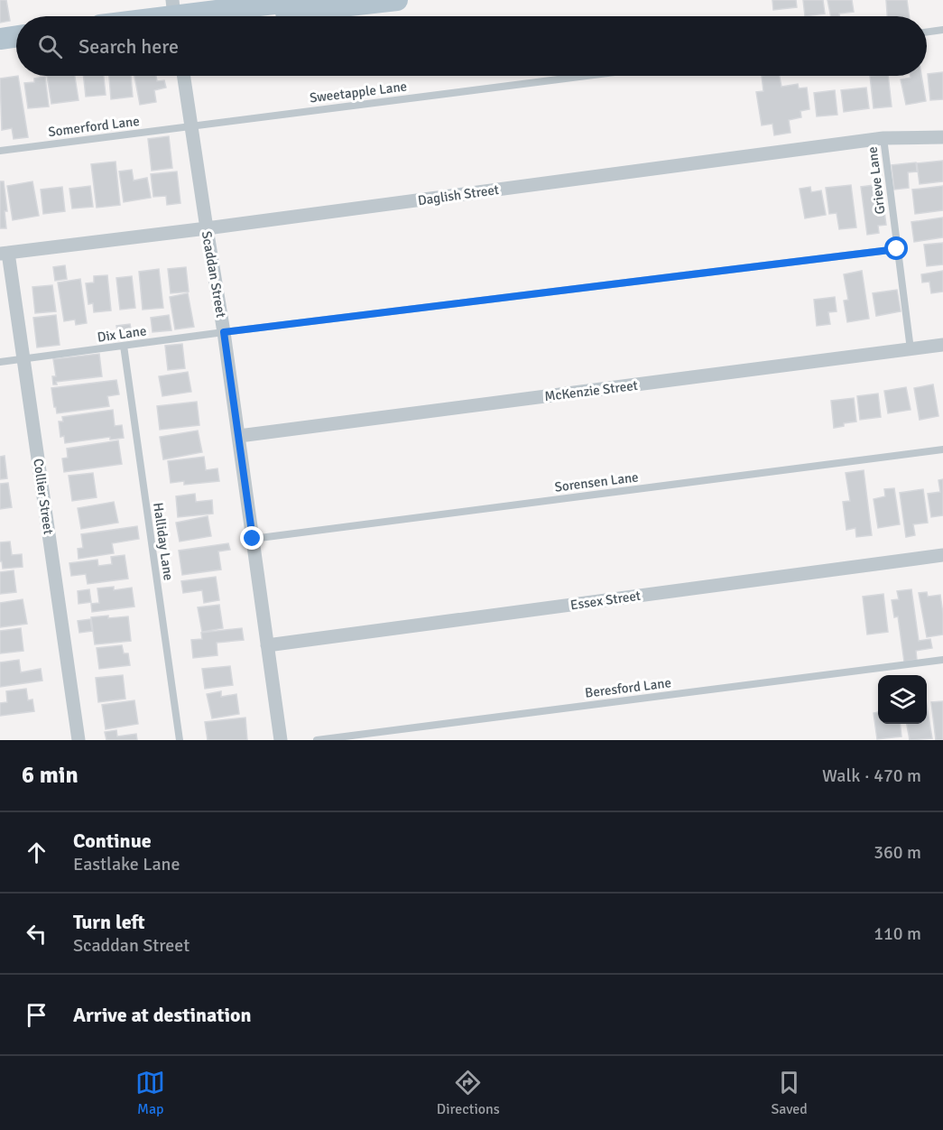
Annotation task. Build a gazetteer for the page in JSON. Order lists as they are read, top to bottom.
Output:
{
  "streets": {
    "street": [
      "Daglish Street",
      "Scaddan Street",
      "McKenzie Street",
      "Collier Street",
      "Essex Street"
    ],
    "lane": [
      "Sweetapple Lane",
      "Somerford Lane",
      "Grieve Lane",
      "Dix Lane",
      "Sorensen Lane",
      "Halliday Lane",
      "Beresford Lane"
    ]
  },
  "crossings": [
    ["Sweetapple Lane", "Somerford Lane"],
    ["Sweetapple Lane", "Scaddan Street"],
    ["Somerford Lane", "Scaddan Street"],
    ["Grieve Lane", "Daglish Street"],
    ["Grieve Lane", "Dix Lane"],
    ["Grieve Lane", "McKenzie Street"],
    ["Daglish Street", "Scaddan Street"],
    ["Daglish Street", "Collier Street"],
    ["Scaddan Street", "Dix Lane"],
    ["Scaddan Street", "McKenzie Street"],
    ["Scaddan Street", "Sorensen Lane"],
    ["Scaddan Street", "Essex Street"],
    ["Dix Lane", "Collier Street"],
    ["Dix Lane", "Halliday Lane"]
  ],
  "page": {
    "search": "Search here",
    "heading": ["6 min", "Walk · 470 m"],
    "list": [
      ["Continue", "Eastlake Lane", "360 m"],
      ["Turn left", "Scaddan Street", "110 m"],
      "Arrive at destination"
    ],
    "nav": ["Map", "Directions", "Saved"]
  }
}
